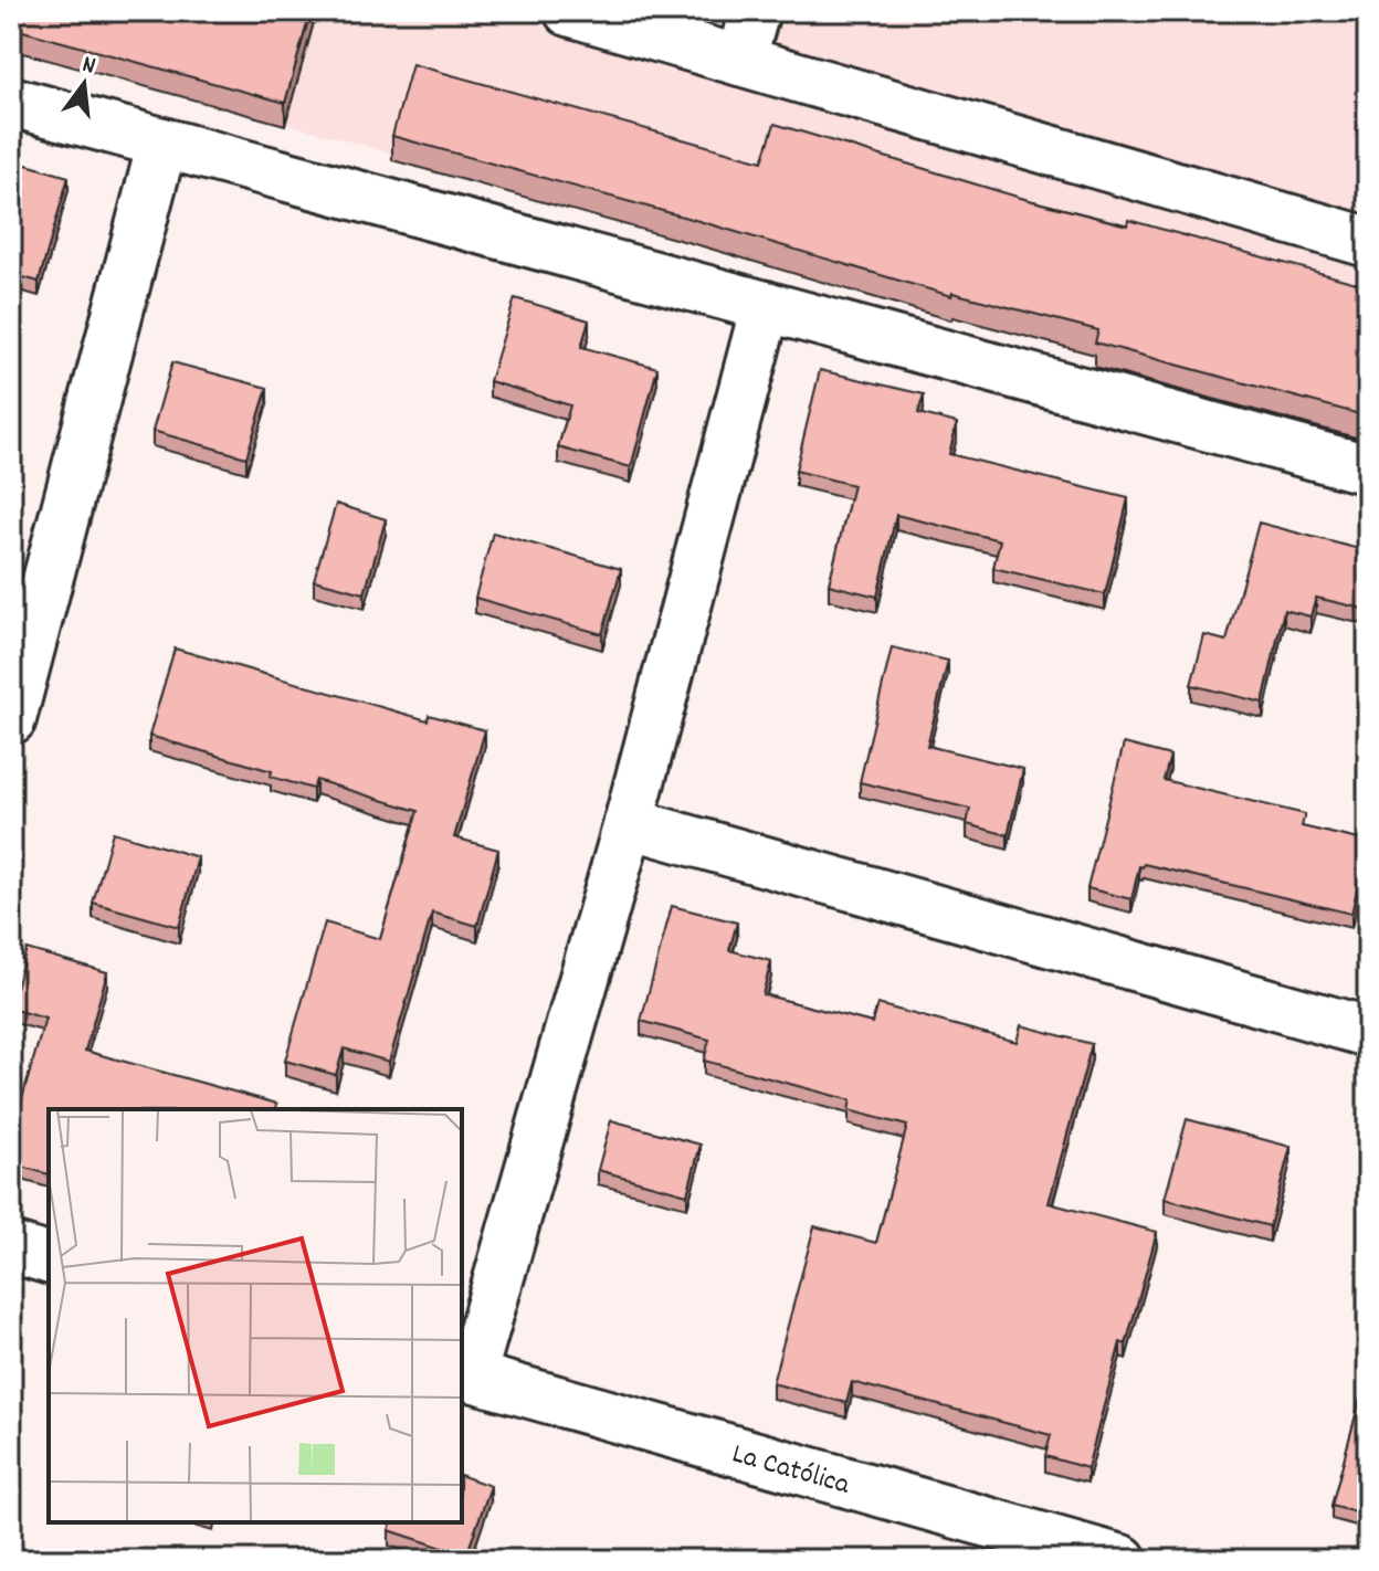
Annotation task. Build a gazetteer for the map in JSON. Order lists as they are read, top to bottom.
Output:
{
  "streets": {
    "street": ["La Católica"]
  },
  "north": "top"
}
